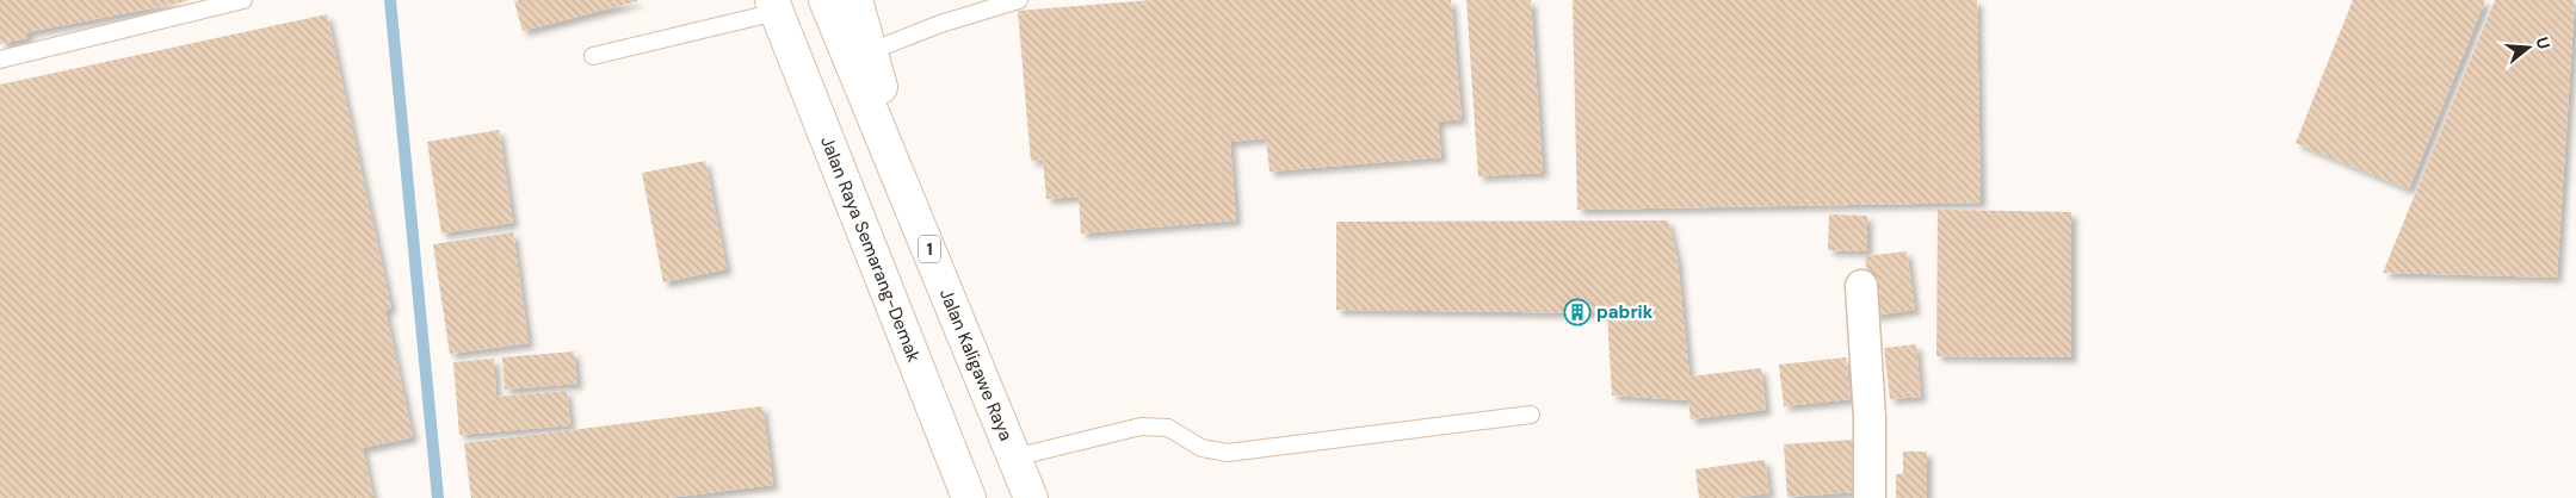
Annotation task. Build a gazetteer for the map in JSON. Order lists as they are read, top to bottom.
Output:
{
  "streets": {
    "highway": ["Jalan Raya Semarang-Demak", "1", "Jalan Kaligawe Raya"]
  },
  "places": {
    "building": ["pabrik"]
  },
  "north": "right"
}
